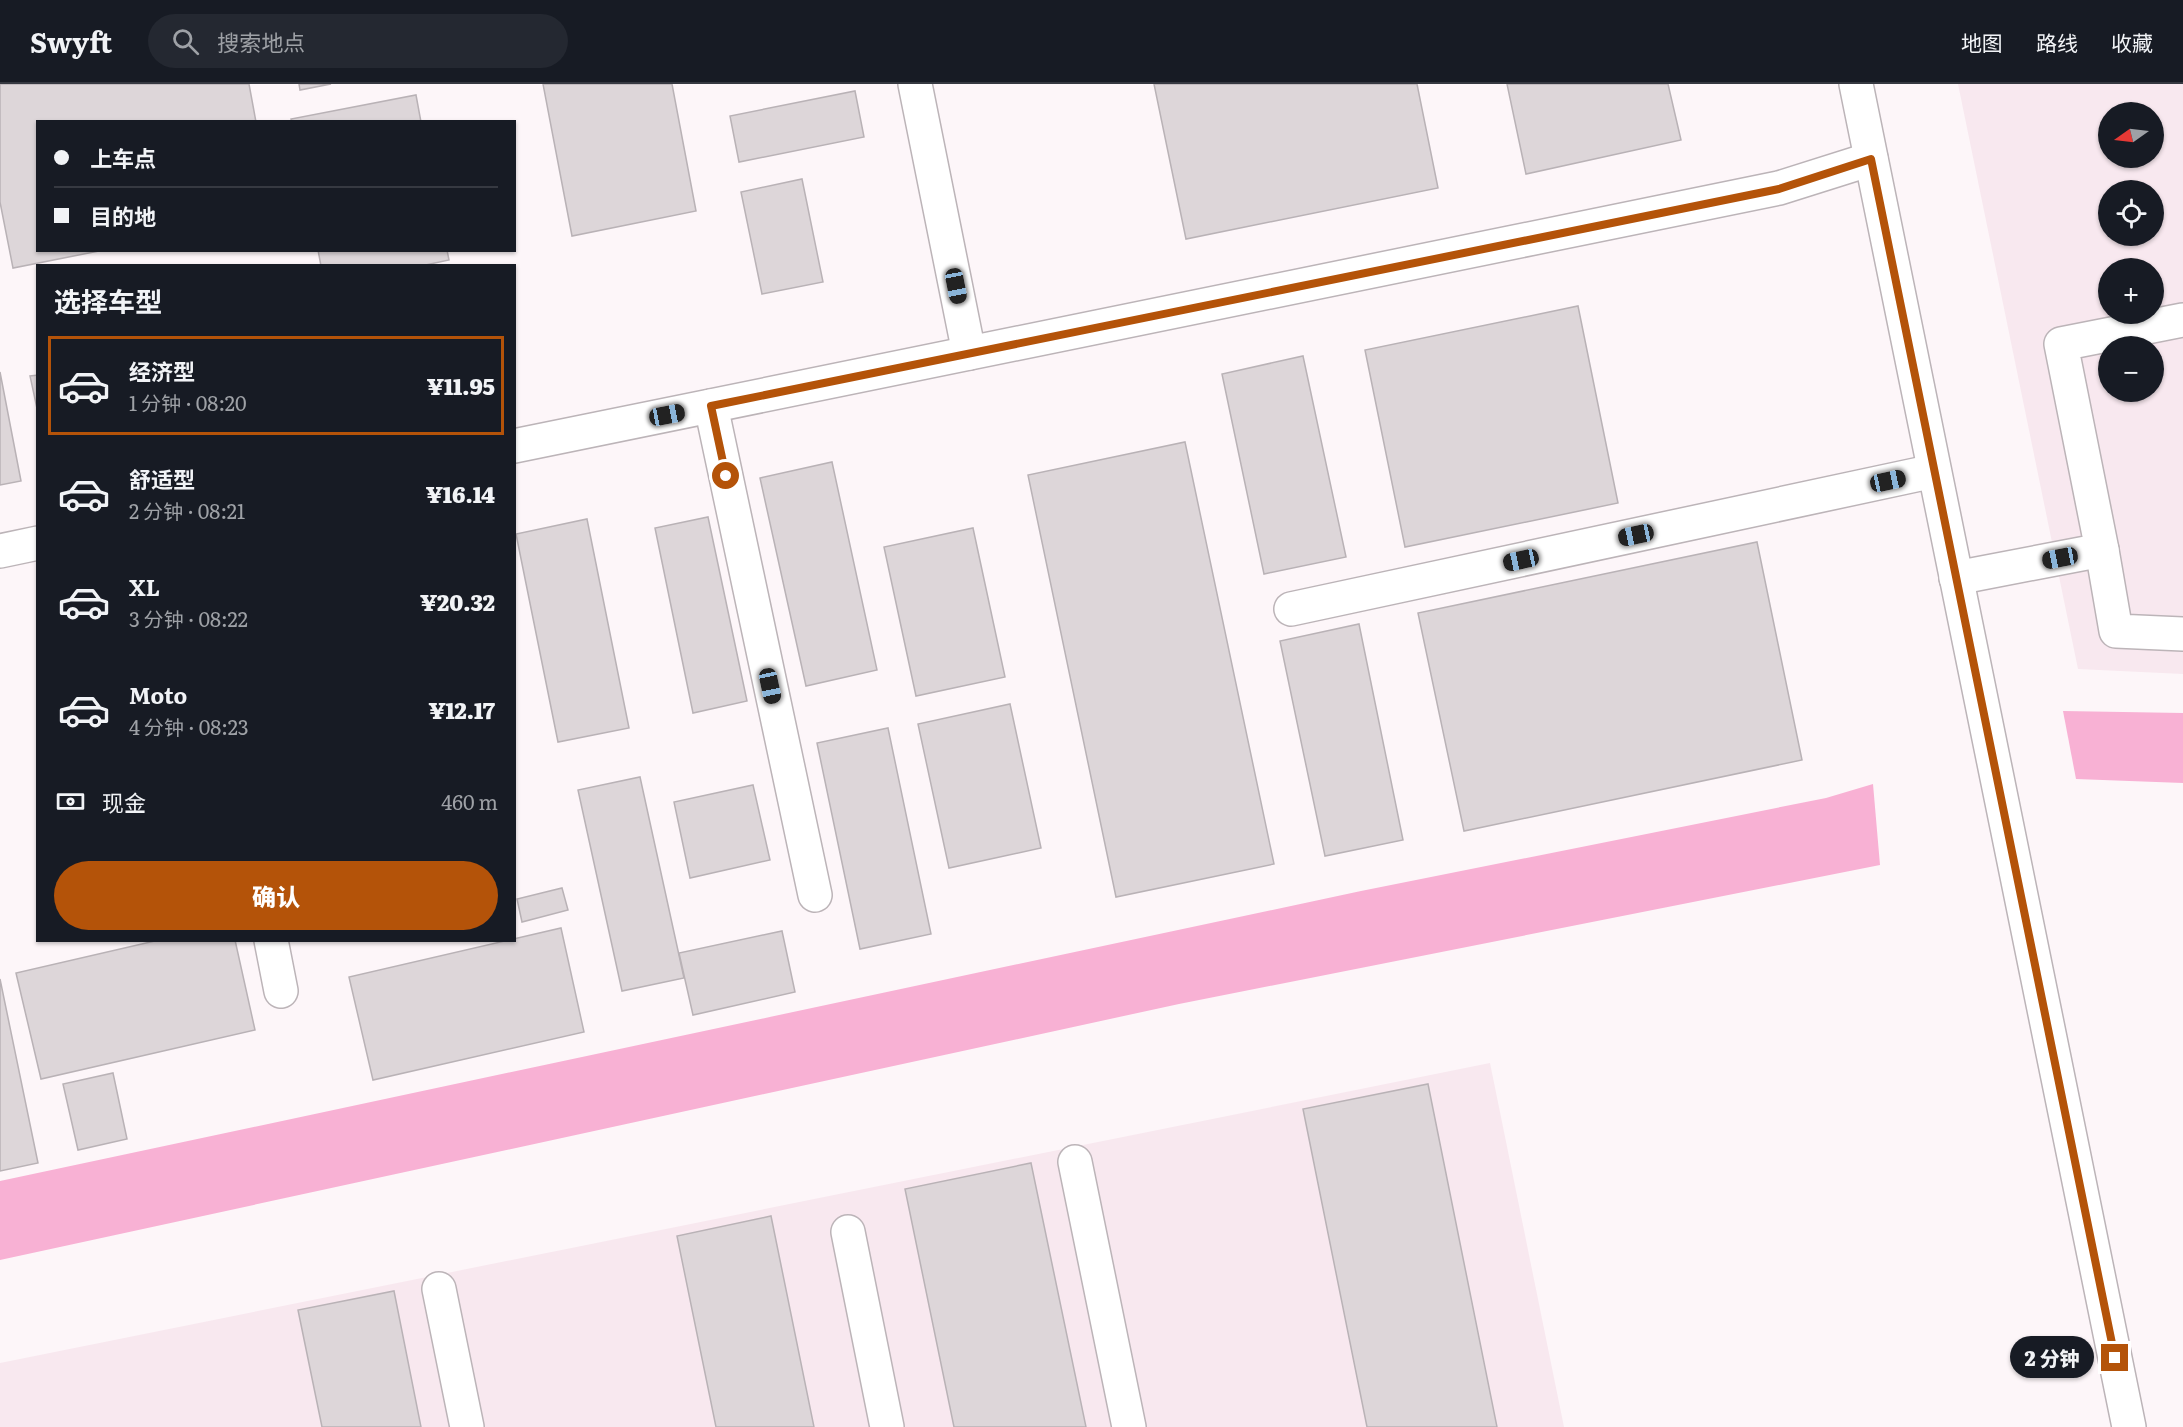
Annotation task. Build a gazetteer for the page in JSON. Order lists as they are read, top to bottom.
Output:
{
  "north": "left",
  "page": {
    "header": "Swyft",
    "search": "搜索地点",
    "nav": ["地图", "路线", "收藏"],
    "map_buttons": ["+", "−"],
    "banner": ["上车点", "目的地"],
    "heading": "选择车型",
    "list": [
      {
        "name": "经济型",
        "note": "1 分钟 · 08:20",
        "value": "¥11.95"
      },
      {
        "name": "舒适型",
        "note": "2 分钟 · 08:21",
        "value": "¥16.14"
      },
      {
        "name": "XL",
        "note": "3 分钟 · 08:22",
        "value": "¥20.32"
      },
      {
        "name": "Moto",
        "note": "4 分钟 · 08:23",
        "value": "¥12.17"
      }
    ],
    "pay": ["现金", "460 m"],
    "buttons": "确认",
    "bubble": "2 分钟"
  }
}
